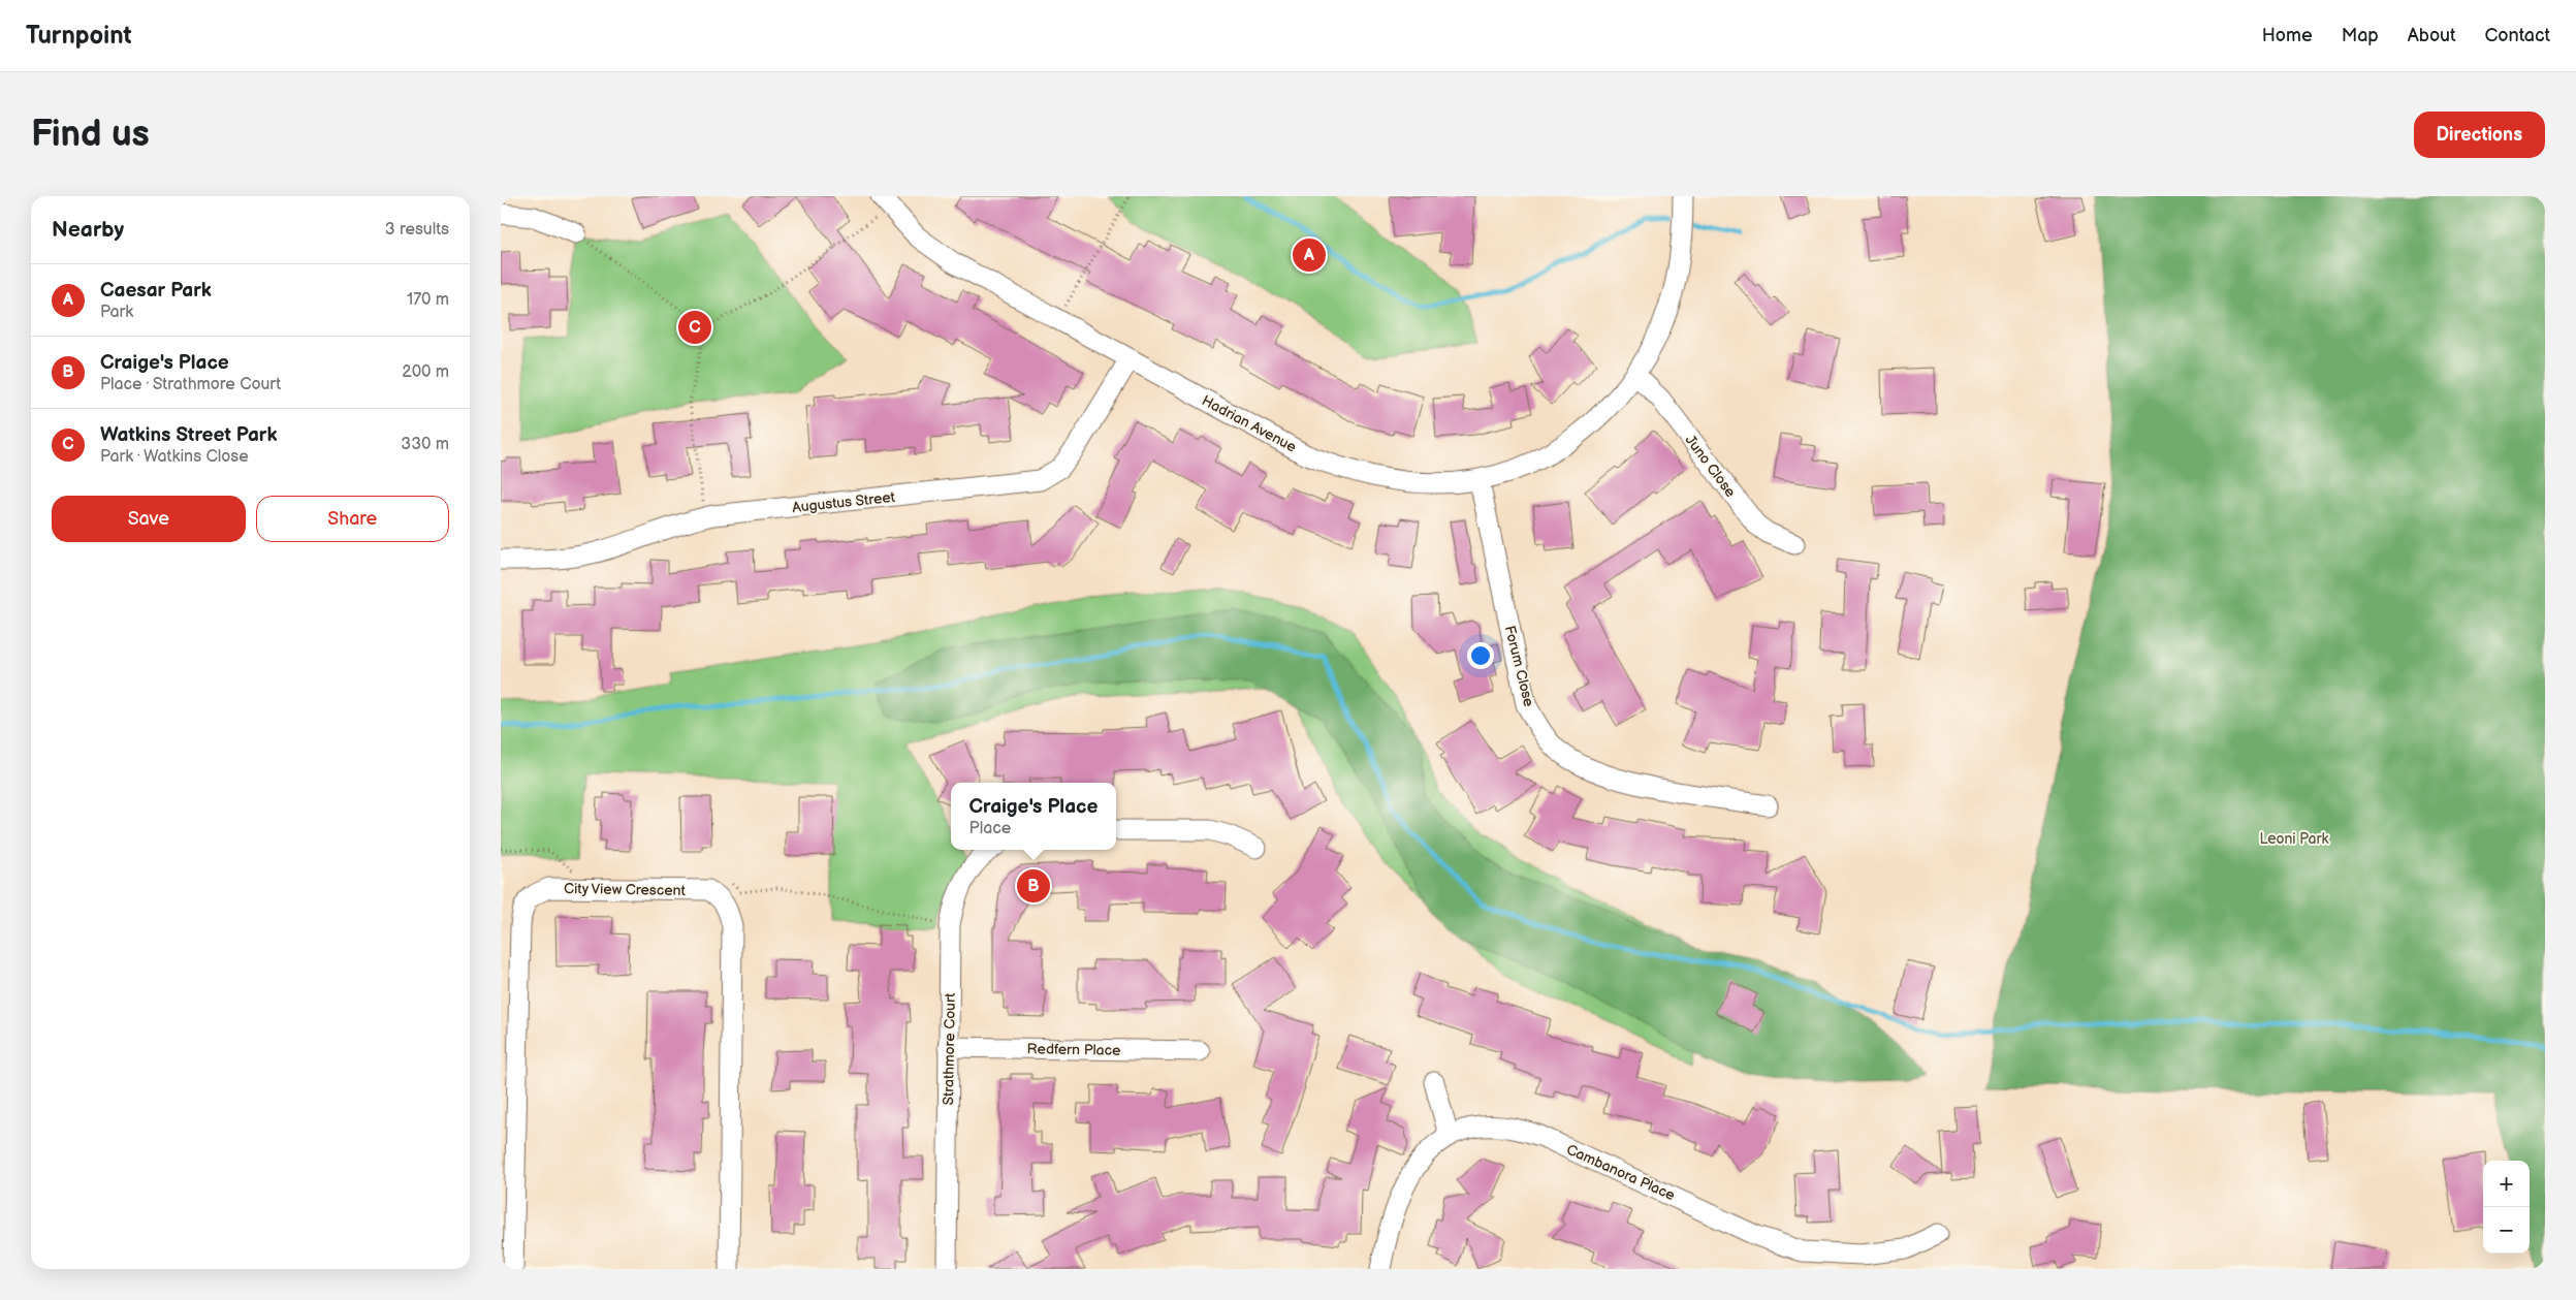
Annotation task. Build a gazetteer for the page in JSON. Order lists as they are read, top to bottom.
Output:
{
  "streets": {
    "street": [
      "Hadrian Avenue",
      "Juno Close",
      "Augustus Street",
      "Forum Close",
      "City View Crescent",
      "Strathmore Court",
      "Redfern Place",
      "Cambanora Place"
    ]
  },
  "crossings": [
    ["Hadrian Avenue", "Juno Close"],
    ["Hadrian Avenue", "Augustus Street"],
    ["Hadrian Avenue", "Forum Close"],
    ["Strathmore Court", "Redfern Place"]
  ],
  "parks": ["Leoni Park"],
  "page": {
    "header": "Turnpoint",
    "nav": [
      "Home",
      "Map",
      "About",
      "Contact"
    ],
    "buttons": [
      "Directions",
      ["Save", "Share"]
    ],
    "title": "Find us",
    "heading": ["Nearby", "3 results"],
    "pins": ["A", "C", "B"],
    "list": [
      {
        "mark": "A",
        "name": "Caesar Park",
        "note": "Park",
        "value": "170 m"
      },
      {
        "mark": "B",
        "name": "Craige's Place",
        "note": "Place · Strathmore Court",
        "value": "200 m"
      },
      {
        "mark": "C",
        "name": "Watkins Street Park",
        "note": "Park · Watkins Close",
        "value": "330 m"
      }
    ],
    "popup": ["Craige's Place", "Place"],
    "map_buttons": ["+", "−"]
  }
}
